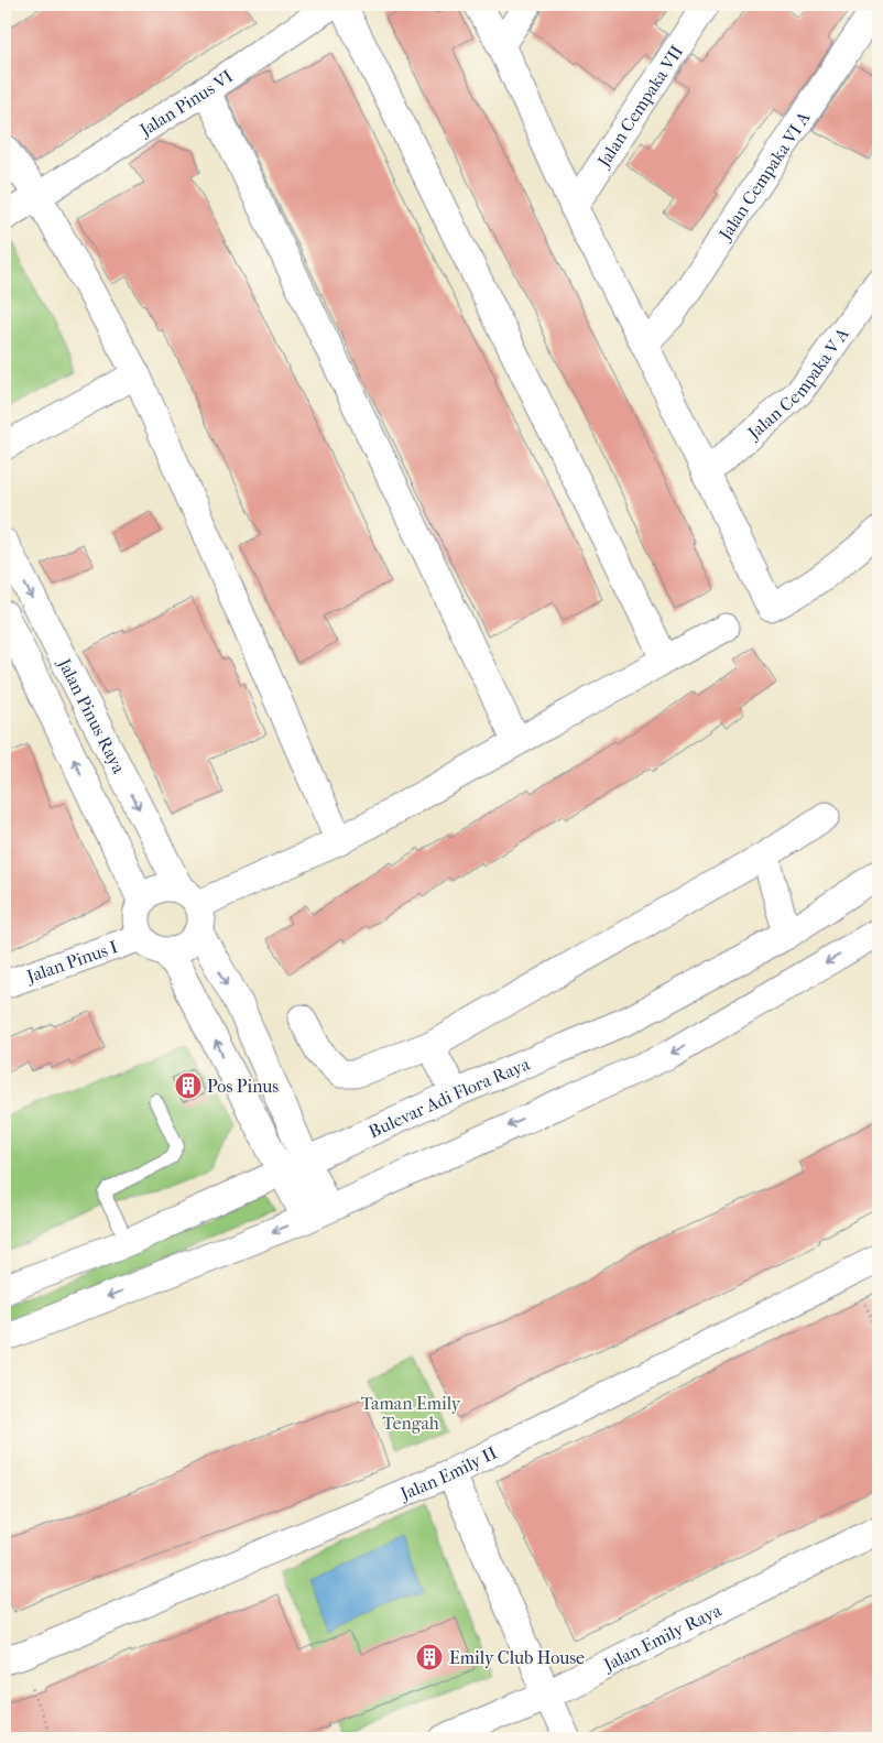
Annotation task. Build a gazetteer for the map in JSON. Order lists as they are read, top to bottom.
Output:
{
  "streets": {
    "street": [
      "Jalan Pinus VI",
      "Jalan Cempaka VII",
      "Jalan Cempaka VI A",
      "Jalan Cempaka V A",
      "Jalan Pinus Raya",
      "Jalan Pinus I",
      "Bulevar Adi Flora Raya",
      "Jalan Emily II",
      "Jalan Emily Raya"
    ]
  },
  "crossings": [
    ["Jalan Pinus Raya", "Jalan Pinus I"],
    ["Jalan Pinus Raya", "Bulevar Adi Flora Raya"]
  ],
  "parks": ["Taman Emily Tengah"],
  "places": {
    "building": ["Pos Pinus", "Emily Club House"]
  }
}
